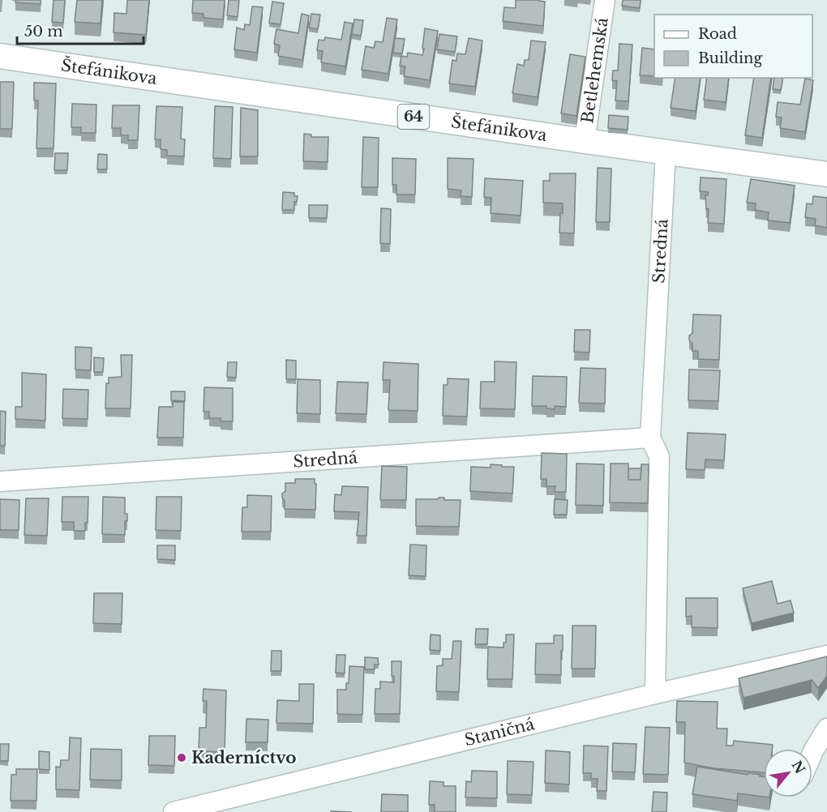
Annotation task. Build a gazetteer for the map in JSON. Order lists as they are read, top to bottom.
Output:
{
  "streets": {
    "main road": ["Štefánikova", "64"],
    "street": ["Betlehemská", "Stredná", "Staničná"]
  },
  "crossings": [
    ["Betlehemská", "Štefánikova"],
    ["Štefánikova", "Stredná"],
    ["Stredná", "Staničná"]
  ],
  "places": ["Kaderníctvo"],
  "legend": ["Road", "Building"],
  "scale_bar": "50 m",
  "north": "top right"
}
